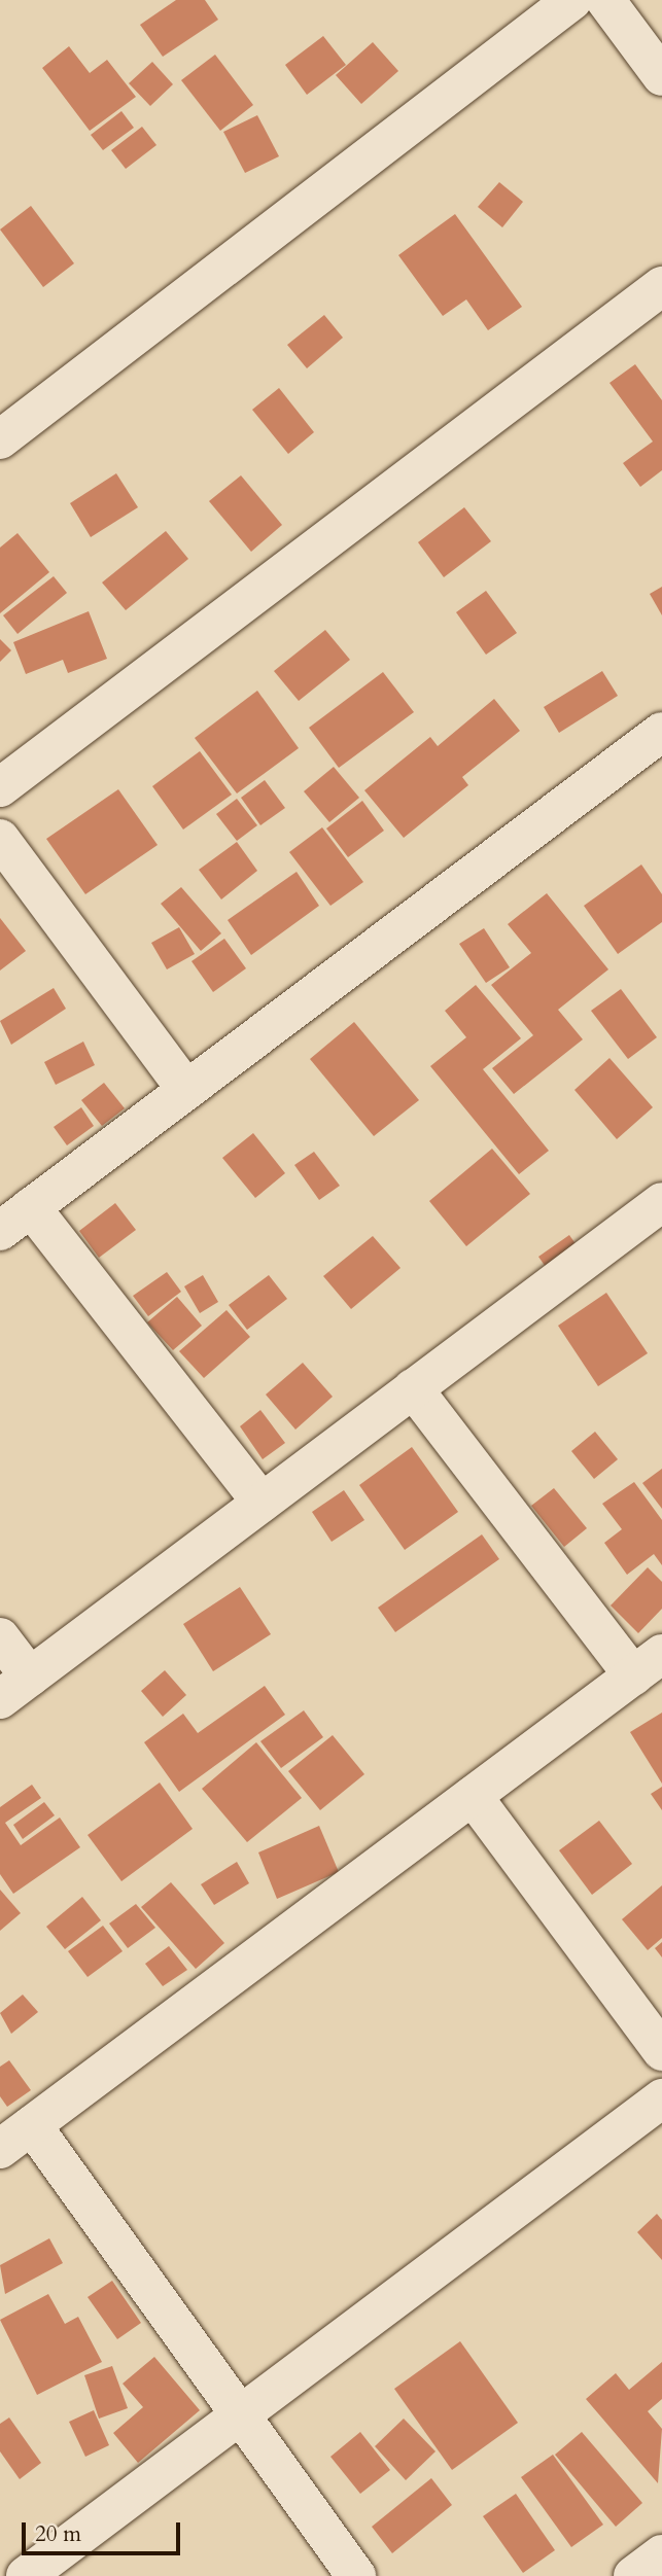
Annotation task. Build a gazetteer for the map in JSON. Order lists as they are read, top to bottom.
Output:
{
  "scale_bar": "20 m"
}
